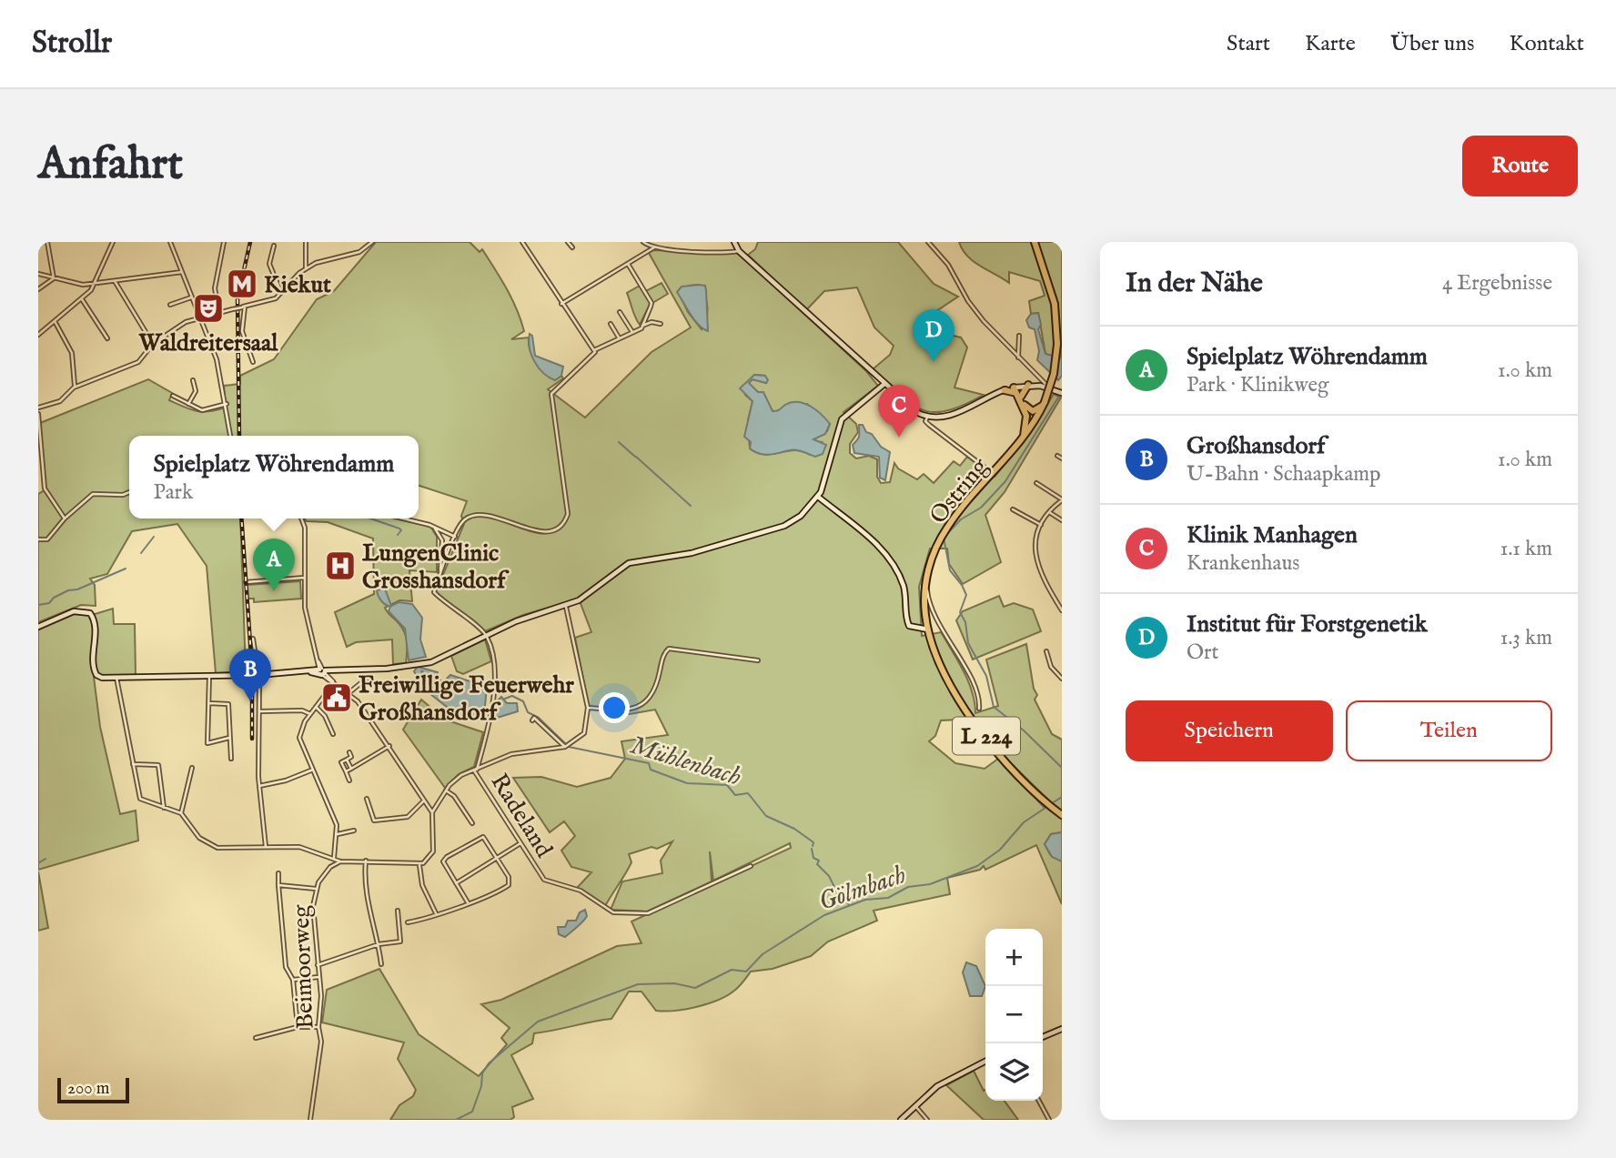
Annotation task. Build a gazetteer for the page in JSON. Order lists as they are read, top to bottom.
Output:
{
  "streets": {
    "main road": ["Ostring", "L 224"],
    "street": ["Radeland", "Beimoorweg"]
  },
  "crossings": [
    ["Ostring", "L 224"]
  ],
  "water": ["Mühlenbach", "Gölmbach"],
  "places": {
    "metro station": ["Kiekut"],
    "theatre": ["Waldreitersaal"],
    "hospital": ["LungenClinic Grosshansdorf"],
    "public building": ["Freiwillige Feuerwehr Großhansdorf"]
  },
  "scale_bar": "200 m",
  "page": {
    "header": "Strollr",
    "nav": [
      "Start",
      "Karte",
      "Über uns",
      "Kontakt"
    ],
    "buttons": [
      "Route",
      ["Speichern", "Teilen"]
    ],
    "title": "Anfahrt",
    "heading": ["In der Nähe", "4 Ergebnisse"],
    "pins": [
      "D",
      "C",
      "A",
      "B"
    ],
    "list": [
      {
        "mark": "A",
        "name": "Spielplatz Wöhrendamm",
        "note": "Park · Klinikweg",
        "value": "1.0 km"
      },
      {
        "mark": "B",
        "name": "Großhansdorf",
        "note": "U-Bahn · Schaapkamp",
        "value": "1.0 km"
      },
      {
        "mark": "C",
        "name": "Klinik Manhagen",
        "note": "Krankenhaus",
        "value": "1.1 km"
      },
      {
        "mark": "D",
        "name": "Institut für Forstgenetik",
        "note": "Ort",
        "value": "1.3 km"
      }
    ],
    "popup": ["Spielplatz Wöhrendamm", "Park"],
    "map_buttons": ["+", "−"],
    "scale": "200 m"
  }
}
